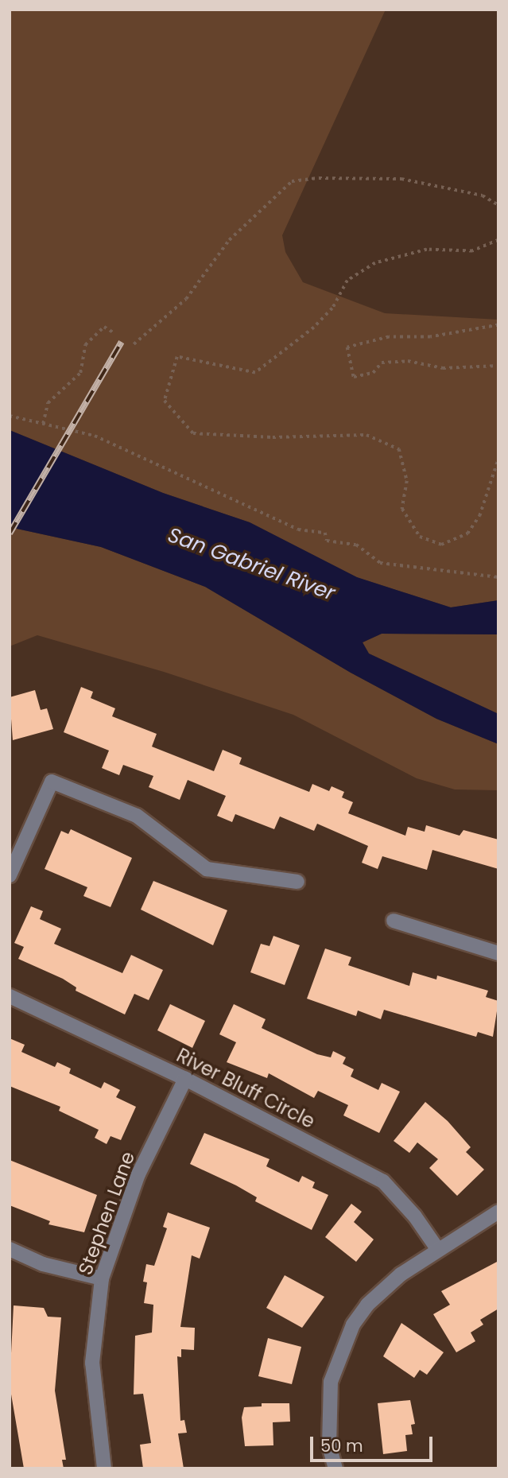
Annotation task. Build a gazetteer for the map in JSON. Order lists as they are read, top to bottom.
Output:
{
  "streets": {
    "street": ["River Bluff Circle", "Stephen Lane"]
  },
  "crossings": [
    ["River Bluff Circle", "Stephen Lane"]
  ],
  "water": ["San Gabriel River"],
  "scale_bar": "50 m"
}
